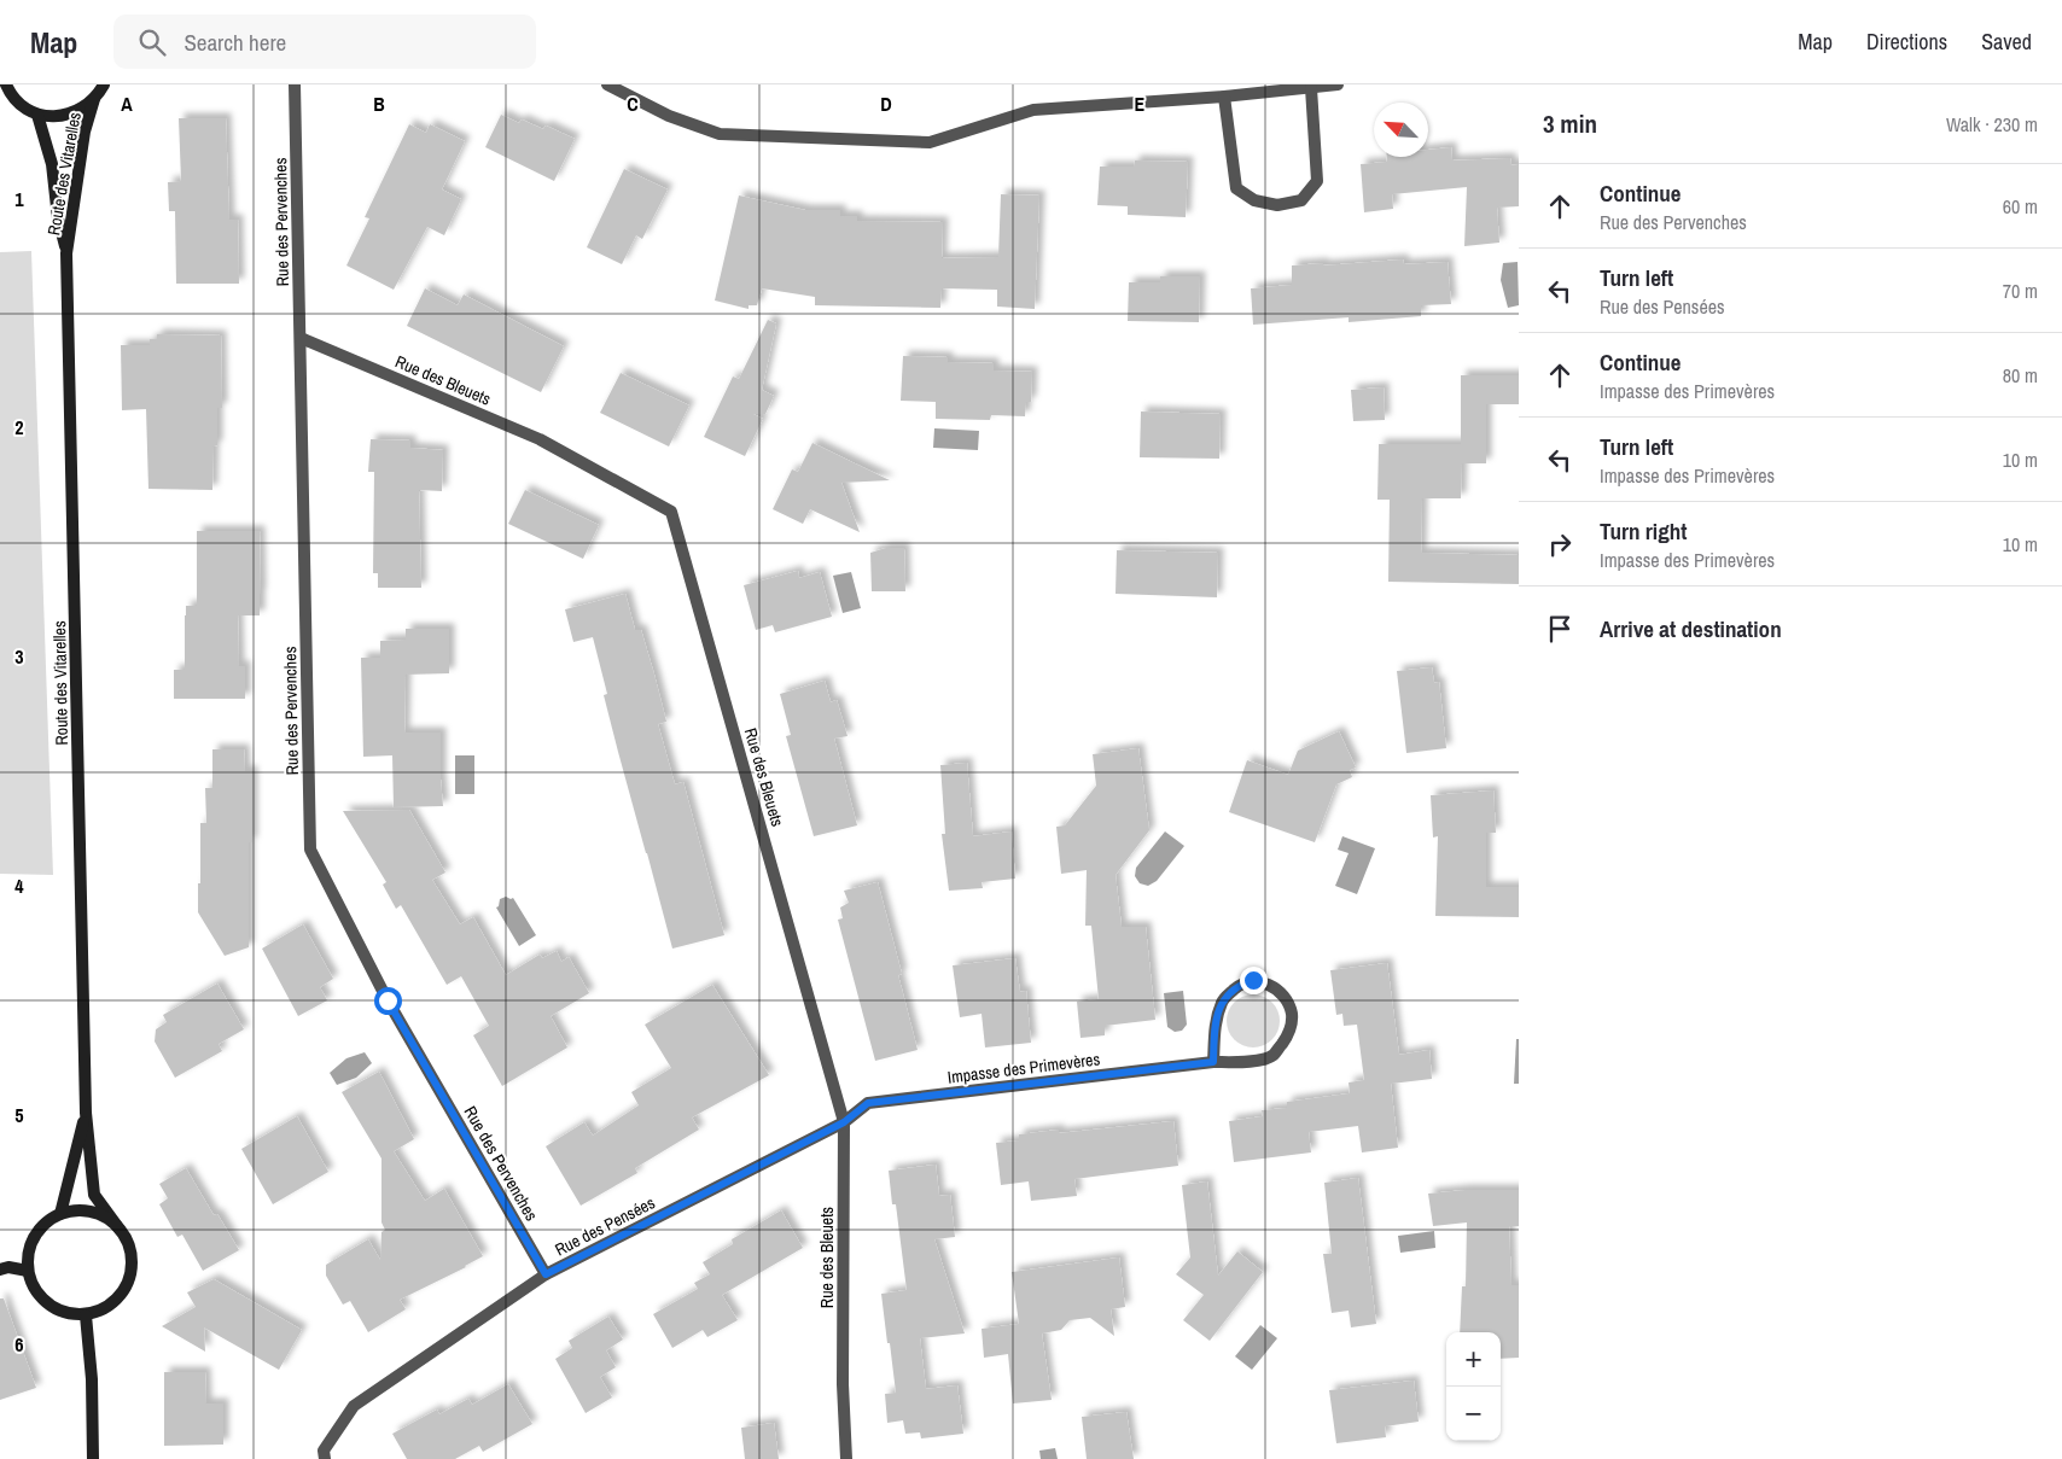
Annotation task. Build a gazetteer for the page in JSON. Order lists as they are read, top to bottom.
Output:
{
  "streets": {
    "main road": ["Route des Vitarelles"],
    "street": [
      "Rue des Pervenches",
      "Rue des Bleuets",
      "Impasse des Primevères",
      "Rue des Pensées"
    ]
  },
  "crossings": [
    ["Rue des Pervenches", "Rue des Bleuets"],
    ["Rue des Pervenches", "Rue des Pensées"],
    ["Rue des Bleuets", "Impasse des Primevères"],
    ["Rue des Bleuets", "Rue des Pensées"],
    ["Impasse des Primevères", "Rue des Pensées"]
  ],
  "north": "top left",
  "page": {
    "header": "Map",
    "search": "Search here",
    "nav": ["Map", "Directions", "Saved"],
    "heading": ["3 min", "Walk · 230 m"],
    "list": [
      ["Continue", "Rue des Pervenches", "60 m"],
      ["Turn left", "Rue des Pensées", "70 m"],
      ["Continue", "Impasse des Primevères", "80 m"],
      ["Turn left", "Impasse des Primevères", "10 m"],
      ["Turn right", "Impasse des Primevères", "10 m"],
      "Arrive at destination"
    ],
    "map_buttons": ["+", "−"]
  },
  "grid": {
    "columns": [
      "A",
      "B",
      "C",
      "D",
      "E"
    ],
    "rows": [
      "1",
      "2",
      "3",
      "4",
      "5",
      "6"
    ]
  }
}
